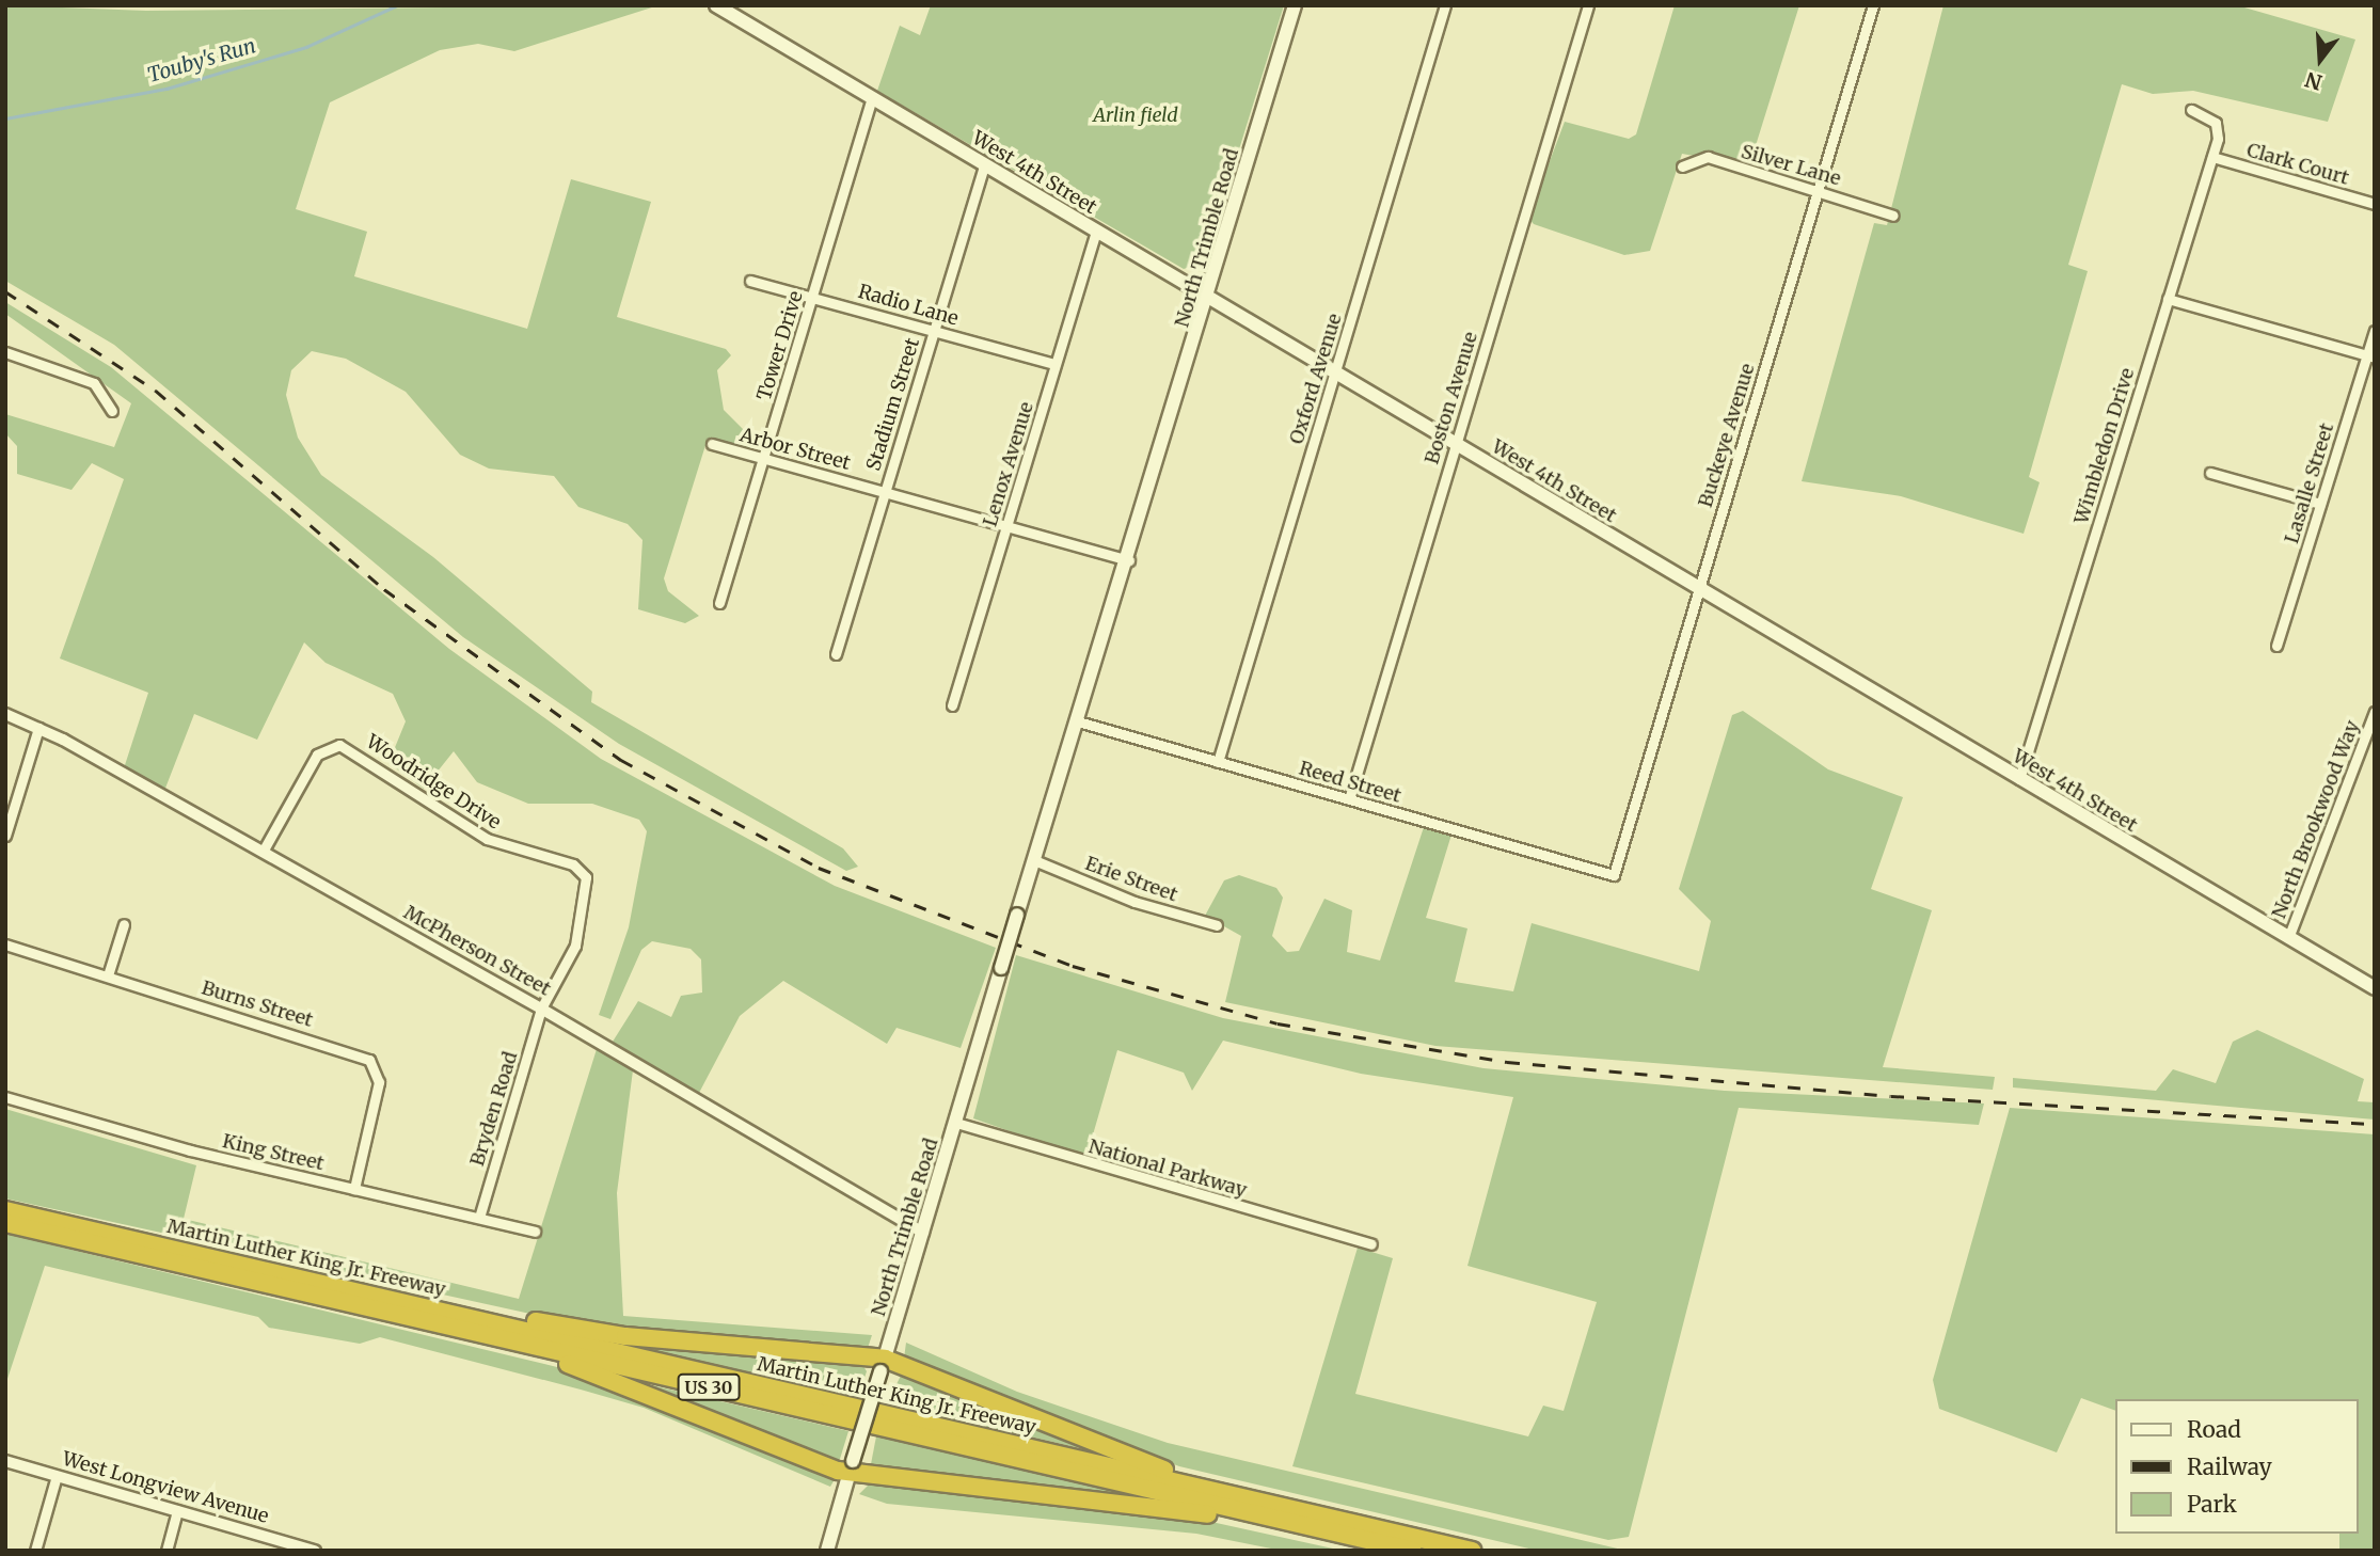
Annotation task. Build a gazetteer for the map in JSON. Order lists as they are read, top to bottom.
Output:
{
  "streets": {
    "highway": ["Martin Luther King Jr. Freeway", "US 30"],
    "main road": ["West 4th Street", "North Trimble Road"],
    "street": [
      "Clark Court",
      "Silver Lane",
      "Radio Lane",
      "Tower Drive",
      "Oxford Avenue",
      "Boston Avenue",
      "Stadium Street",
      "Buckeye Avenue",
      "Wimbledon Drive",
      "Arbor Street",
      "Lenox Avenue",
      "Lasalle Street",
      "Woodridge Drive",
      "Reed Street",
      "North Brookwood Way",
      "Erie Street",
      "McPherson Street",
      "Burns Street",
      "Bryden Road",
      "King Street",
      "National Parkway",
      "West Longview Avenue"
    ]
  },
  "crossings": [
    ["Clark Court", "Wimbledon Drive"],
    ["Silver Lane", "Buckeye Avenue"],
    ["West 4th Street", "North Trimble Road"],
    ["West 4th Street", "Tower Drive"],
    ["West 4th Street", "Oxford Avenue"],
    ["West 4th Street", "Boston Avenue"],
    ["West 4th Street", "Stadium Street"],
    ["West 4th Street", "Buckeye Avenue"],
    ["West 4th Street", "Wimbledon Drive"],
    ["West 4th Street", "Lenox Avenue"],
    ["West 4th Street", "North Brookwood Way"],
    ["North Trimble Road", "Arbor Street"],
    ["North Trimble Road", "Reed Street"],
    ["North Trimble Road", "Erie Street"],
    ["North Trimble Road", "McPherson Street"],
    ["North Trimble Road", "National Parkway"],
    ["Radio Lane", "Tower Drive"],
    ["Radio Lane", "Stadium Street"],
    ["Radio Lane", "Lenox Avenue"],
    ["Tower Drive", "Arbor Street"],
    ["Oxford Avenue", "Reed Street"],
    ["Boston Avenue", "Reed Street"],
    ["Stadium Street", "Arbor Street"],
    ["Buckeye Avenue", "Reed Street"],
    ["Arbor Street", "Lenox Avenue"],
    ["Woodridge Drive", "McPherson Street"],
    ["Woodridge Drive", "Bryden Road"],
    ["McPherson Street", "Bryden Road"],
    ["Burns Street", "King Street"],
    ["Bryden Road", "King Street"]
  ],
  "water": ["Touby's Run"],
  "parks": ["Arlin field"],
  "legend": ["Road", "Railway", "Park"],
  "north": "bottom"
}
